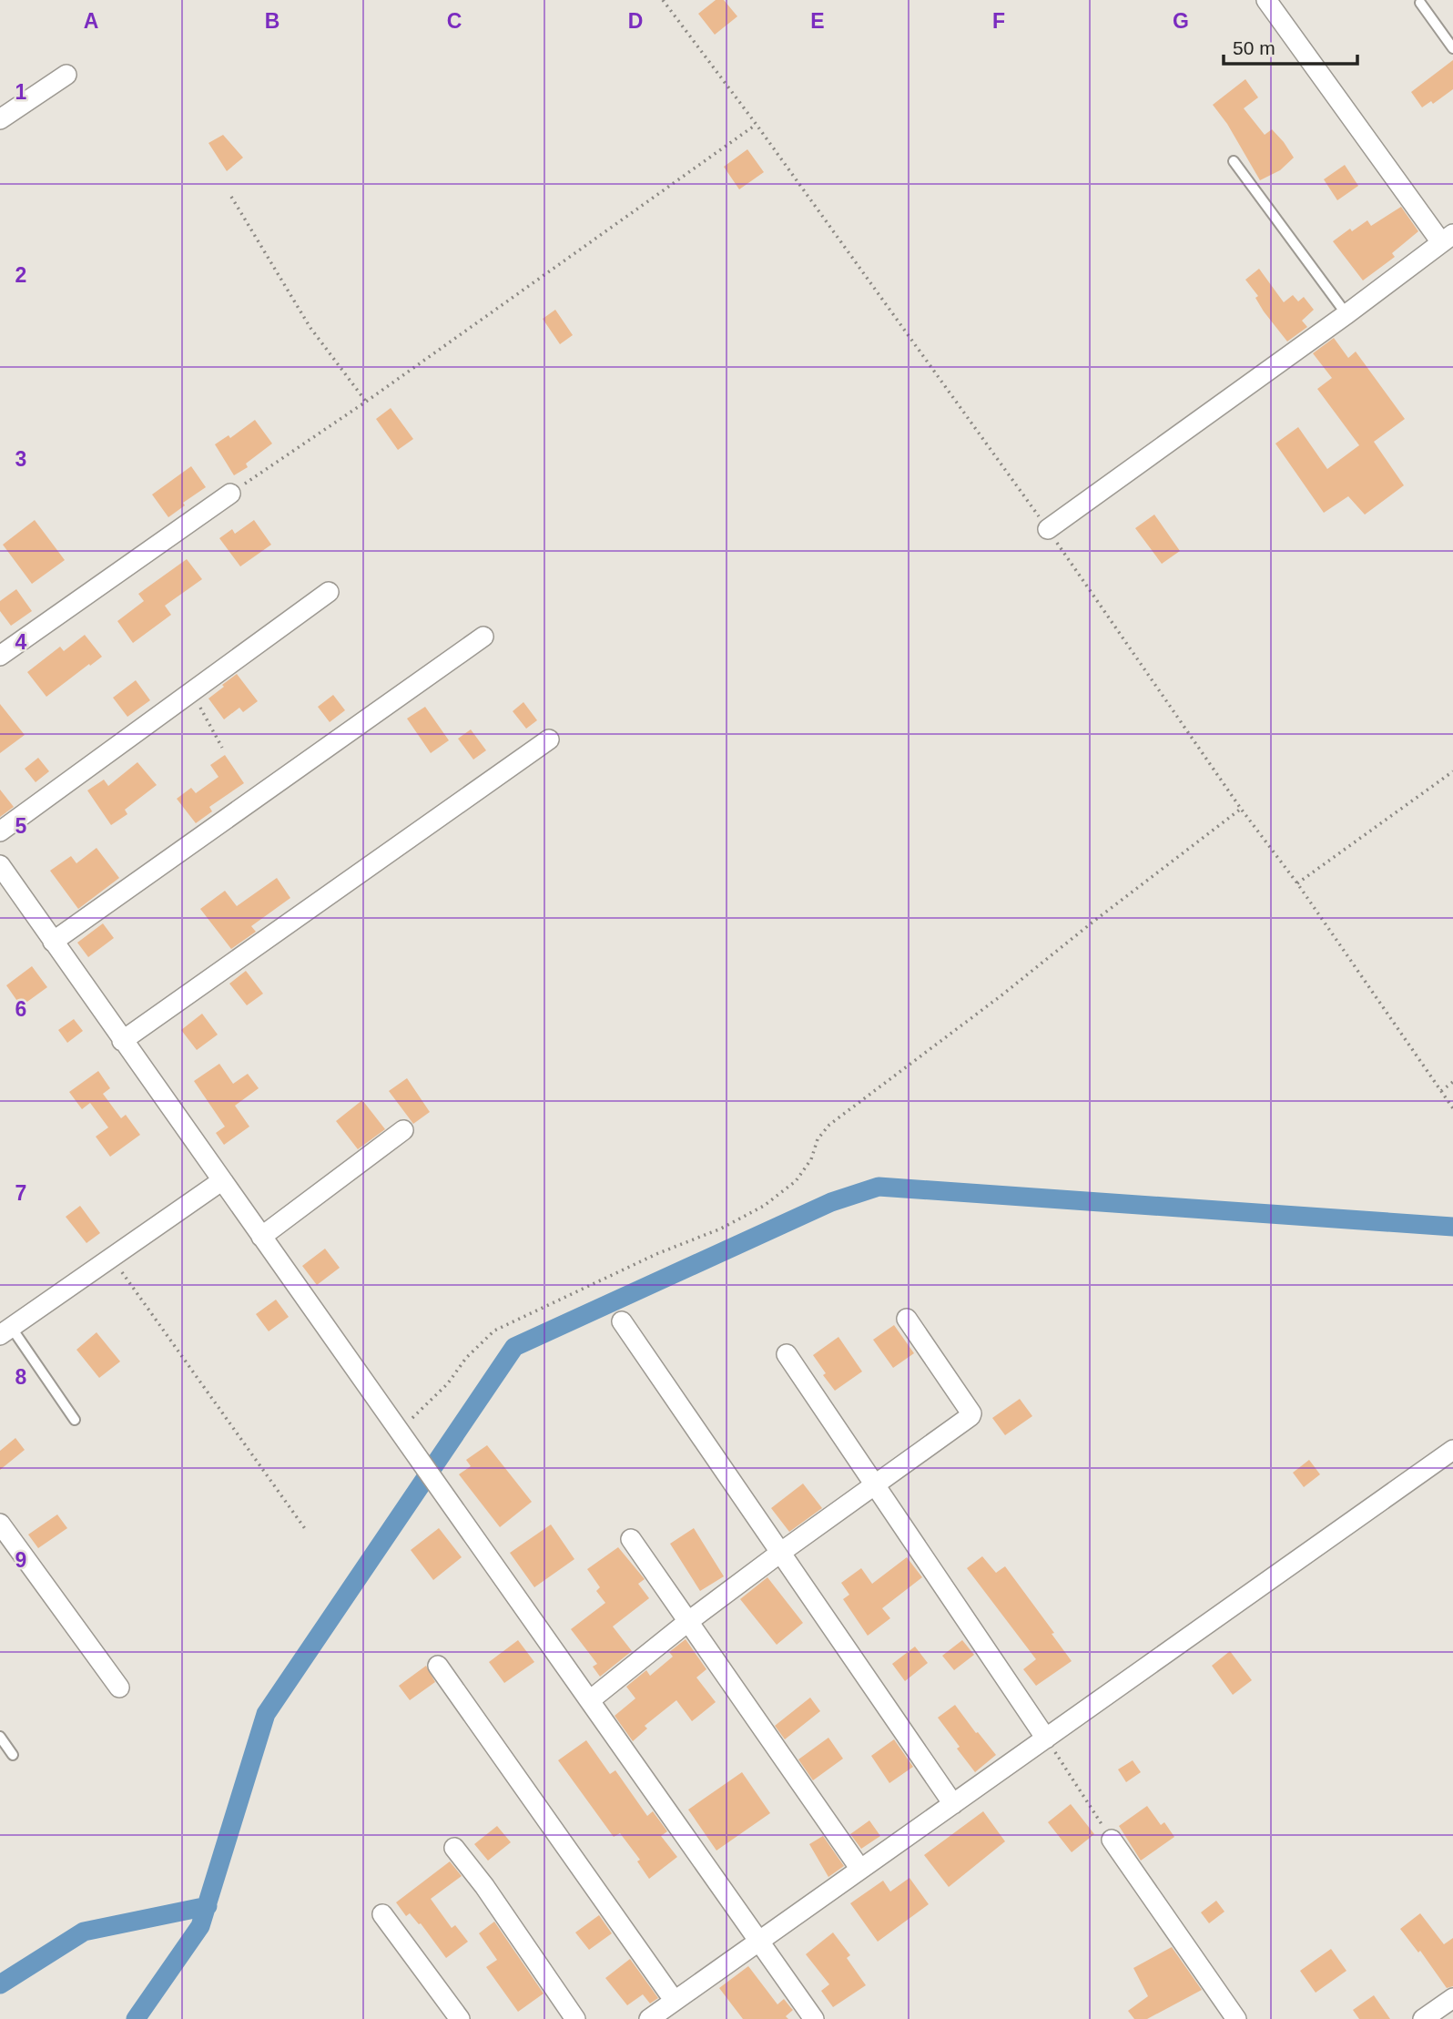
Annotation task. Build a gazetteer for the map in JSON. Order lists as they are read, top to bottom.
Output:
{
  "scale_bar": "50 m",
  "grid": {
    "columns": [
      "A",
      "B",
      "C",
      "D",
      "E",
      "F",
      "G"
    ],
    "rows": [
      "1",
      "2",
      "3",
      "4",
      "5",
      "6",
      "7",
      "8",
      "9"
    ]
  }
}
